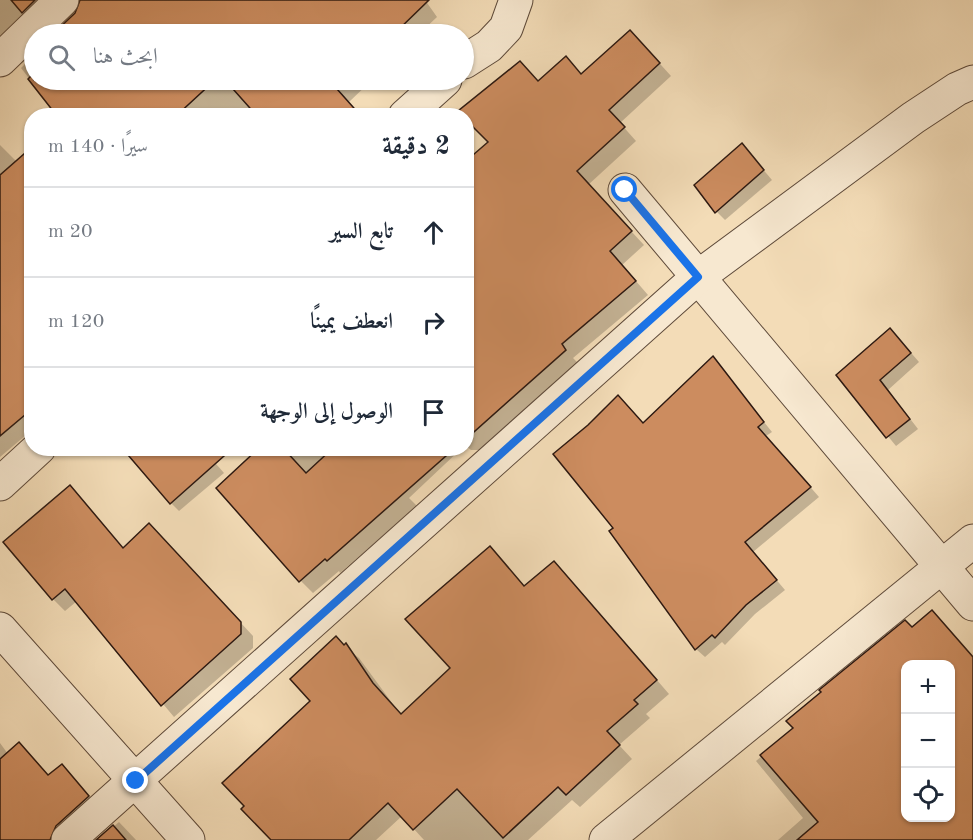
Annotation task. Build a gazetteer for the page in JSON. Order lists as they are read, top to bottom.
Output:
{
  "page": {
    "search": "ابحث هنا",
    "heading": ["2 دقيقة", "سيرًا · 140 m"],
    "list": [
      ["تابع السير", "20 m"],
      ["انعطف يمينًا", "120 m"],
      "الوصول إلى الوجهة"
    ],
    "map_buttons": ["+", "−"]
  }
}
